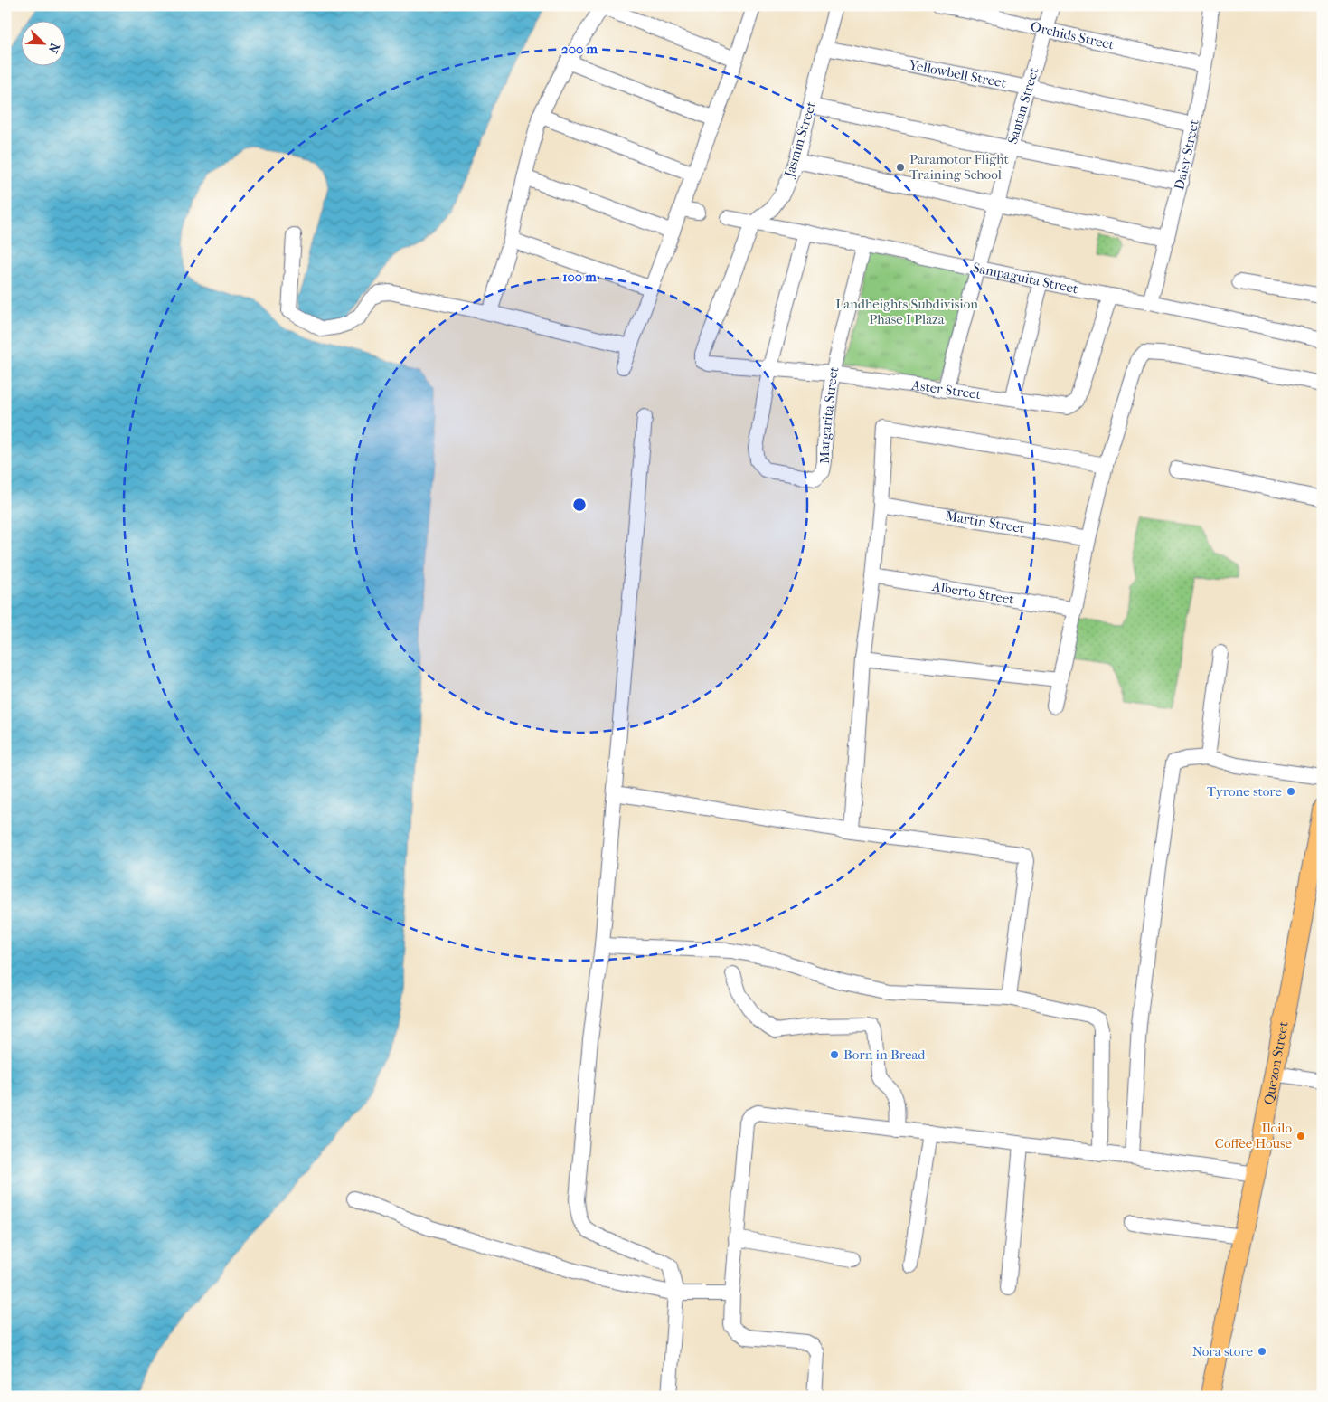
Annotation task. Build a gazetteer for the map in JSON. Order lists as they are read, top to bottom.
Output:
{
  "streets": {
    "main road": ["Quezon Street"],
    "street": [
      "Orchids Street",
      "Yellowbell Street",
      "Santan Street",
      "Jasmin Street",
      "Daisy Street",
      "Sampaguita Street",
      "Aster Street",
      "Margarita Street",
      "Martin Street",
      "Alberto Street"
    ]
  },
  "crossings": [
    ["Orchids Street", "Santan Street"],
    ["Orchids Street", "Daisy Street"],
    ["Yellowbell Street", "Santan Street"],
    ["Yellowbell Street", "Jasmin Street"],
    ["Yellowbell Street", "Daisy Street"],
    ["Santan Street", "Sampaguita Street"],
    ["Santan Street", "Aster Street"],
    ["Jasmin Street", "Sampaguita Street"],
    ["Jasmin Street", "Aster Street"],
    ["Daisy Street", "Sampaguita Street"],
    ["Sampaguita Street", "Aster Street"],
    ["Sampaguita Street", "Margarita Street"],
    ["Aster Street", "Margarita Street"]
  ],
  "parks": ["Landheights Subdivision Phase I Plaza"],
  "places": [
    "Paramotor Flight Training School",
    "Tyrone store",
    "Born in Bread",
    "Iloilo Coffee House",
    "Nora store"
  ],
  "north": "bottom right",
  "rings": ["200 m", "100 m"]
}
